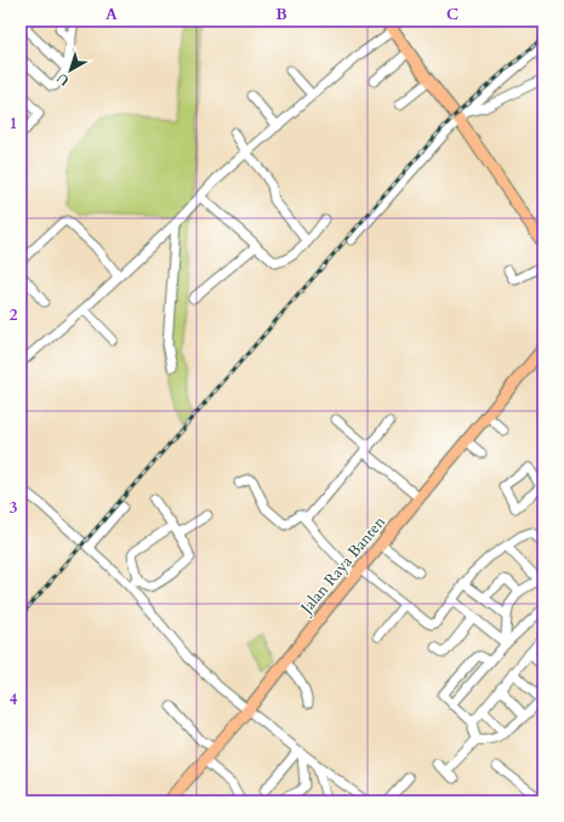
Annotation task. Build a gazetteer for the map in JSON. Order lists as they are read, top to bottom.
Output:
{
  "streets": {
    "main road": ["Jalan Raya Banten"]
  },
  "north": "bottom left",
  "grid": {
    "columns": ["A", "B", "C"],
    "rows": [
      "1",
      "2",
      "3",
      "4"
    ]
  }
}
